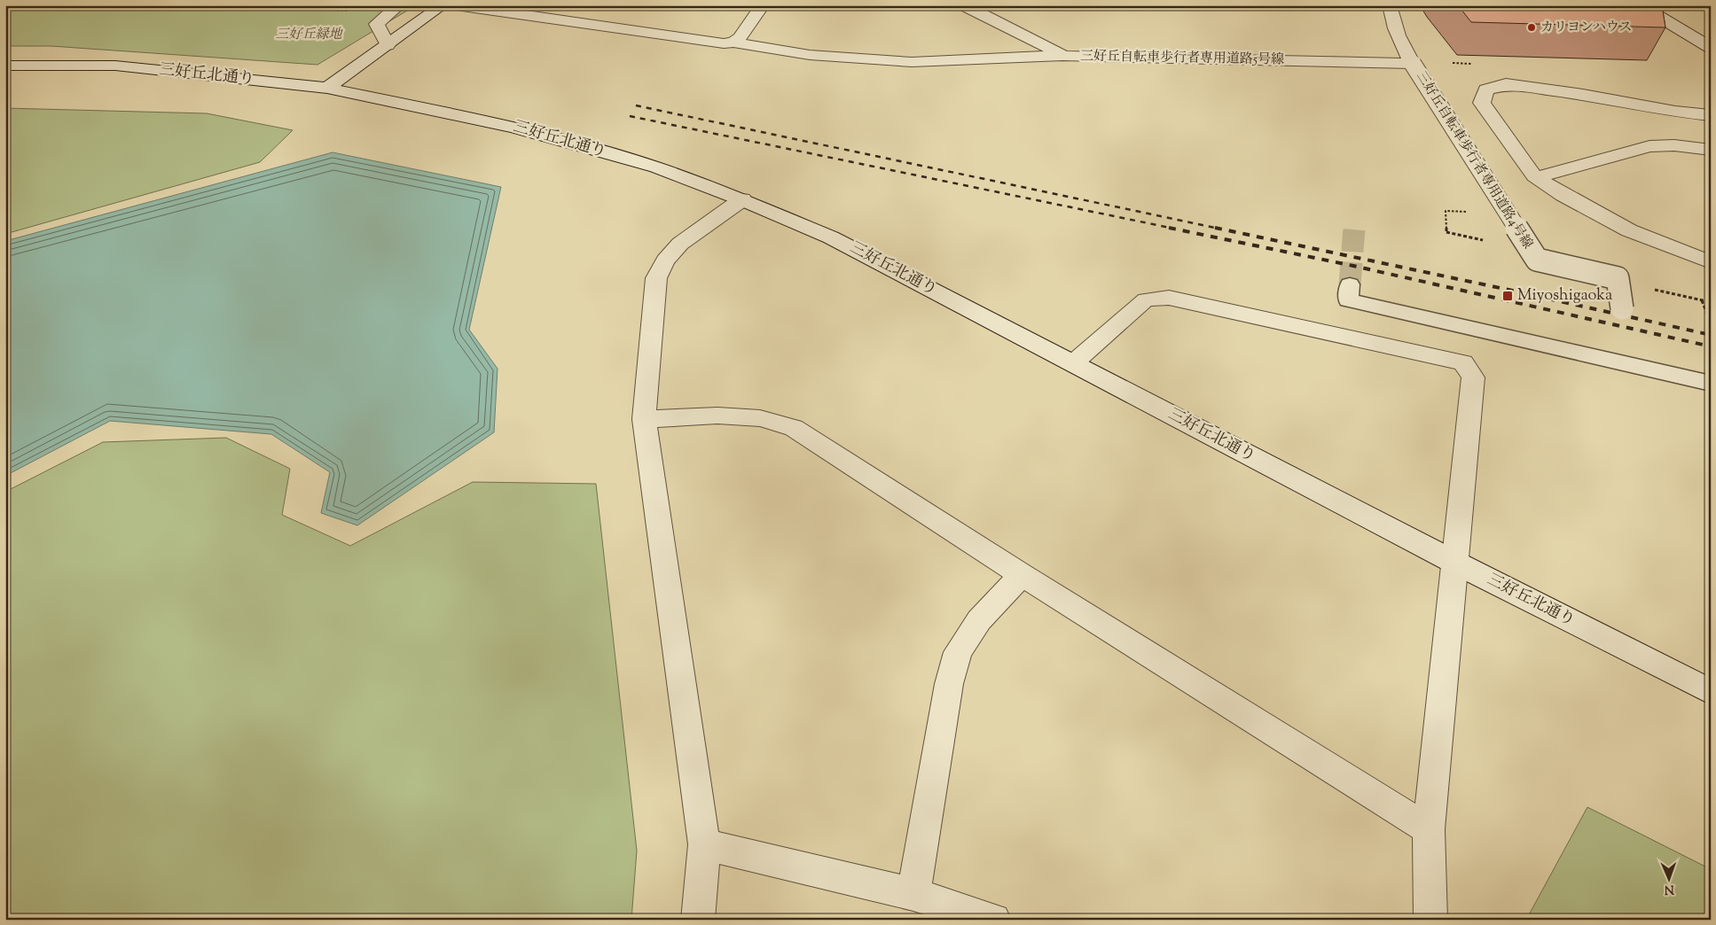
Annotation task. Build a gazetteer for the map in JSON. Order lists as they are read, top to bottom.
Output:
{
  "streets": {
    "street": ["三好丘自転車歩行者専用道路5号線", "三好丘北通り", "三好丘自転車歩行者専用道路4号線"]
  },
  "crossings": [
    ["三好丘自転車歩行者専用道路5号線", "三好丘自転車歩行者専用道路4号線"]
  ],
  "parks": ["三好丘緑地"],
  "places": {
    "other": ["カリヨンハウス"],
    "transit": ["Miyoshigaoka"]
  },
  "north": "bottom"
}
